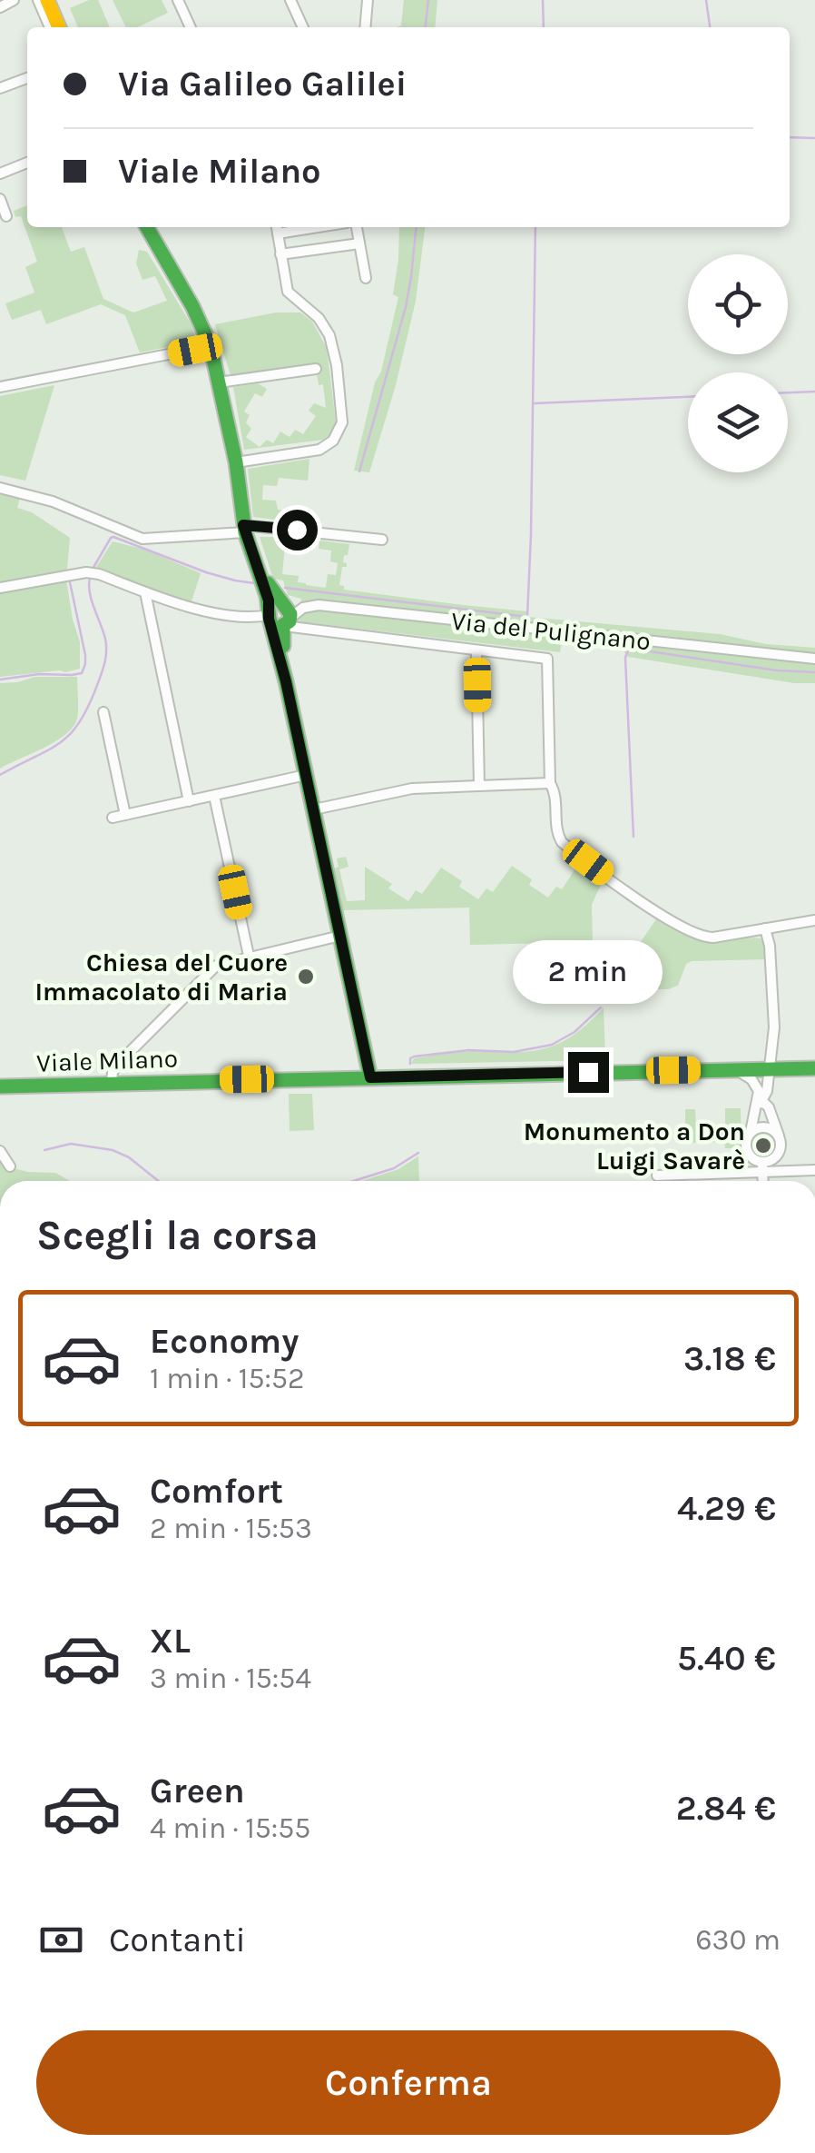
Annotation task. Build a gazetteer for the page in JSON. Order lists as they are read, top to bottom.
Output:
{
  "streets": {
    "street": ["Via del Pulignano", "Viale Milano"]
  },
  "places": ["Chiesa del Cuore Immacolato di Maria", "Monumento a Don Luigi Savarè"],
  "page": {
    "banner": ["Via Galileo Galilei", "Viale Milano"],
    "bubble": "2 min",
    "heading": "Scegli la corsa",
    "list": [
      {
        "name": "Economy",
        "note": "1 min · 15:52",
        "value": "3.18 €"
      },
      {
        "name": "Comfort",
        "note": "2 min · 15:53",
        "value": "4.29 €"
      },
      {
        "name": "XL",
        "note": "3 min · 15:54",
        "value": "5.40 €"
      },
      {
        "name": "Green",
        "note": "4 min · 15:55",
        "value": "2.84 €"
      }
    ],
    "pay": ["Contanti", "630 m"],
    "buttons": "Conferma"
  }
}
